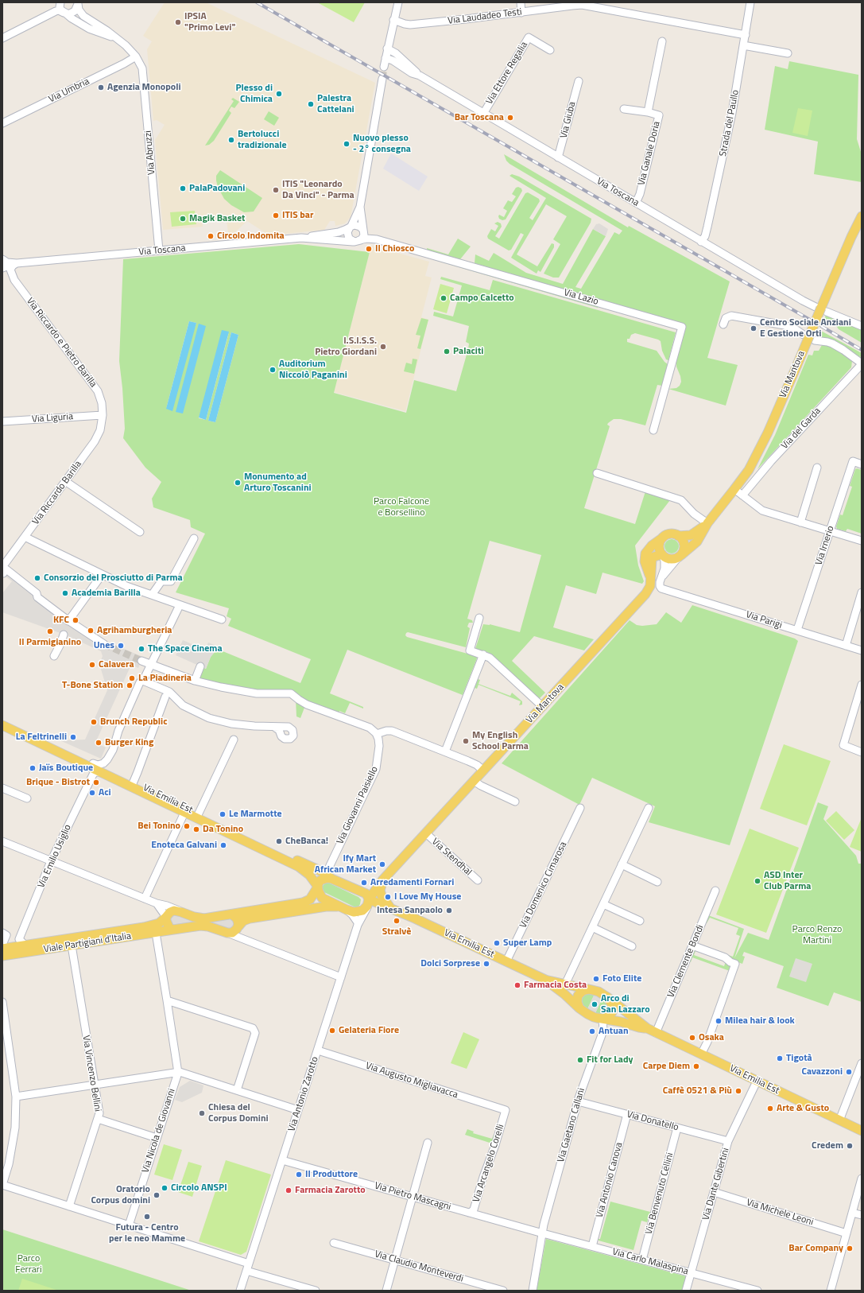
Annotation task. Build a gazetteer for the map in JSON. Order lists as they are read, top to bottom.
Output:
{
  "streets": {
    "main road": ["Via Mantova", "Via Emilia Est", "Viale Partigiani d'Italia"],
    "street": [
      "Via Laudadeo Testi",
      "Via Ettore Regalia",
      "Via Umbria",
      "Via Giuba",
      "Strada del Paullo",
      "Via Abruzzi",
      "Via Ganale Doria",
      "Via Toscana",
      "Via Lazio",
      "Via Riccardo e Pietro Barilla",
      "Via Liguria",
      "Via del Garda",
      "Via Riccardo Barilla",
      "Via Irnerio",
      "Via Parigi",
      "Via Giovanni Paisiello",
      "Via Emilio Usiglio",
      "Via Stendhal",
      "Via Domenico Cimarosa",
      "Via Clemente Bondi",
      "Via Vincenzo Bellini",
      "Via Augusto Migliavacca",
      "Via Antonio Zarotto",
      "Via Donatello",
      "Via Gaetano Callani",
      "Via Nicola de Giovanni",
      "Via Arcangelo Corelli",
      "Via Antonio Canova",
      "Via Dante Gibertini",
      "Via Benvenuto Cellini",
      "Via Pietro Mascagni",
      "Via Michele Leoni",
      "Via Carlo Malaspina",
      "Via Claudio Monteverdi"
    ]
  },
  "crossings": [
    ["Via Laudadeo Testi", "Strada del Paullo"],
    ["Via Ettore Regalia", "Via Toscana"],
    ["Via Umbria", "Via Abruzzi"],
    ["Via Giuba", "Via Toscana"],
    ["Strada del Paullo", "Via Toscana"],
    ["Via Abruzzi", "Via Toscana"],
    ["Via Ganale Doria", "Via Toscana"],
    ["Via Toscana", "Via Lazio"],
    ["Via Toscana", "Via Riccardo e Pietro Barilla"],
    ["Via Riccardo e Pietro Barilla", "Via Liguria"],
    ["Via Riccardo e Pietro Barilla", "Via Riccardo Barilla"],
    ["Via Mantova", "Via Parigi"],
    ["Via Mantova", "Via Emilia Est"],
    ["Via Mantova", "Via Stendhal"],
    ["Via Mantova", "Via Antonio Zarotto"],
    ["Via Liguria", "Via Riccardo Barilla"],
    ["Via Irnerio", "Via Parigi"],
    ["Via Emilia Est", "Via Giovanni Paisiello"],
    ["Via Emilia Est", "Via Emilio Usiglio"],
    ["Via Emilia Est", "Via Domenico Cimarosa"],
    ["Via Emilia Est", "Via Clemente Bondi"],
    ["Via Emilia Est", "Via Antonio Zarotto"],
    ["Via Emilia Est", "Via Gaetano Callani"],
    ["Via Emilia Est", "Via Dante Gibertini"],
    ["Viale Partigiani d'Italia", "Via Vincenzo Bellini"],
    ["Via Augusto Migliavacca", "Via Antonio Zarotto"],
    ["Via Augusto Migliavacca", "Via Arcangelo Corelli"],
    ["Via Antonio Zarotto", "Via Pietro Mascagni"],
    ["Via Donatello", "Via Gaetano Callani"],
    ["Via Donatello", "Via Antonio Canova"],
    ["Via Donatello", "Via Dante Gibertini"],
    ["Via Donatello", "Via Benvenuto Cellini"],
    ["Via Gaetano Callani", "Via Pietro Mascagni"],
    ["Via Gaetano Callani", "Via Carlo Malaspina"],
    ["Via Arcangelo Corelli", "Via Pietro Mascagni"],
    ["Via Antonio Canova", "Via Carlo Malaspina"],
    ["Via Dante Gibertini", "Via Michele Leoni"],
    ["Via Dante Gibertini", "Via Carlo Malaspina"],
    ["Via Benvenuto Cellini", "Via Carlo Malaspina"],
    ["Via Pietro Mascagni", "Via Carlo Malaspina"]
  ],
  "parks": ["Parco Falcone e Borsellino", "Parco Renzo Martini", "Parco Ferrari"],
  "places": [
    "IPSIA \"Primo Levi\"",
    "Agenzia Monopoli",
    "Plesso di Chimica",
    "Palestra Cattelani",
    "Bar Toscana",
    "Bertolucci tradizionale",
    "Nuovo plesso - 2° consegna",
    "PalaPadovani",
    "ITIS \"Leonardo Da Vinci\" - Parma",
    "ITIS bar",
    "Magik Basket",
    "Circolo Indomita",
    "Il Chiosco",
    "Campo Calcetto",
    "Centro Sociale Anziani E Gestione Orti",
    "I.S.I.S.S. Pietro Giordani",
    "Palaciti",
    "Auditorium Niccolò Paganini",
    "Monumento ad Arturo Toscanini",
    "Consorzio del Prosciutto di Parma",
    "Academia Barilla",
    "KFC",
    "Agrihamburgheria",
    "Il Parmigianino",
    "Unes",
    "The Space Cinema",
    "Calavera",
    "La Piadineria",
    "T-Bone Station",
    "Brunch Republic",
    "La Feltrinelli",
    "My English School Parma",
    "Burger King",
    "Jaïs Boutique",
    "Brique - Bistrot",
    "Aci",
    "Le Marmotte",
    "Bei Tonino",
    "Da Tonino",
    "CheBanca!",
    "Enoteca Galvani",
    "Ify Mart African Market",
    "ASD Inter Club Parma",
    "Arredamenti Fornari",
    "I Love My House",
    "Intesa Sanpaolo",
    "Stralvè",
    "Super Lamp",
    "Dolci Sorprese",
    "Foto Elite",
    "Farmacia Costa",
    "Arco di San Lazzaro",
    "Milea hair & look",
    "Gelateria Fiore",
    "Antuan",
    "Osaka",
    "Tigotà",
    "Fit for Lady",
    "Carpe Diem",
    "Cavazzoni",
    "Caffè 0521 & Più",
    "Arte & Gusto",
    "Chiesa del Corpus Domini",
    "Credem",
    "Il Produttore",
    "Circolo ANSPI",
    "Farmacia Zarotto",
    "Oratorio Corpus domini",
    "Futura - Centro per le neo Mamme",
    "Bar Company"
  ]
}
